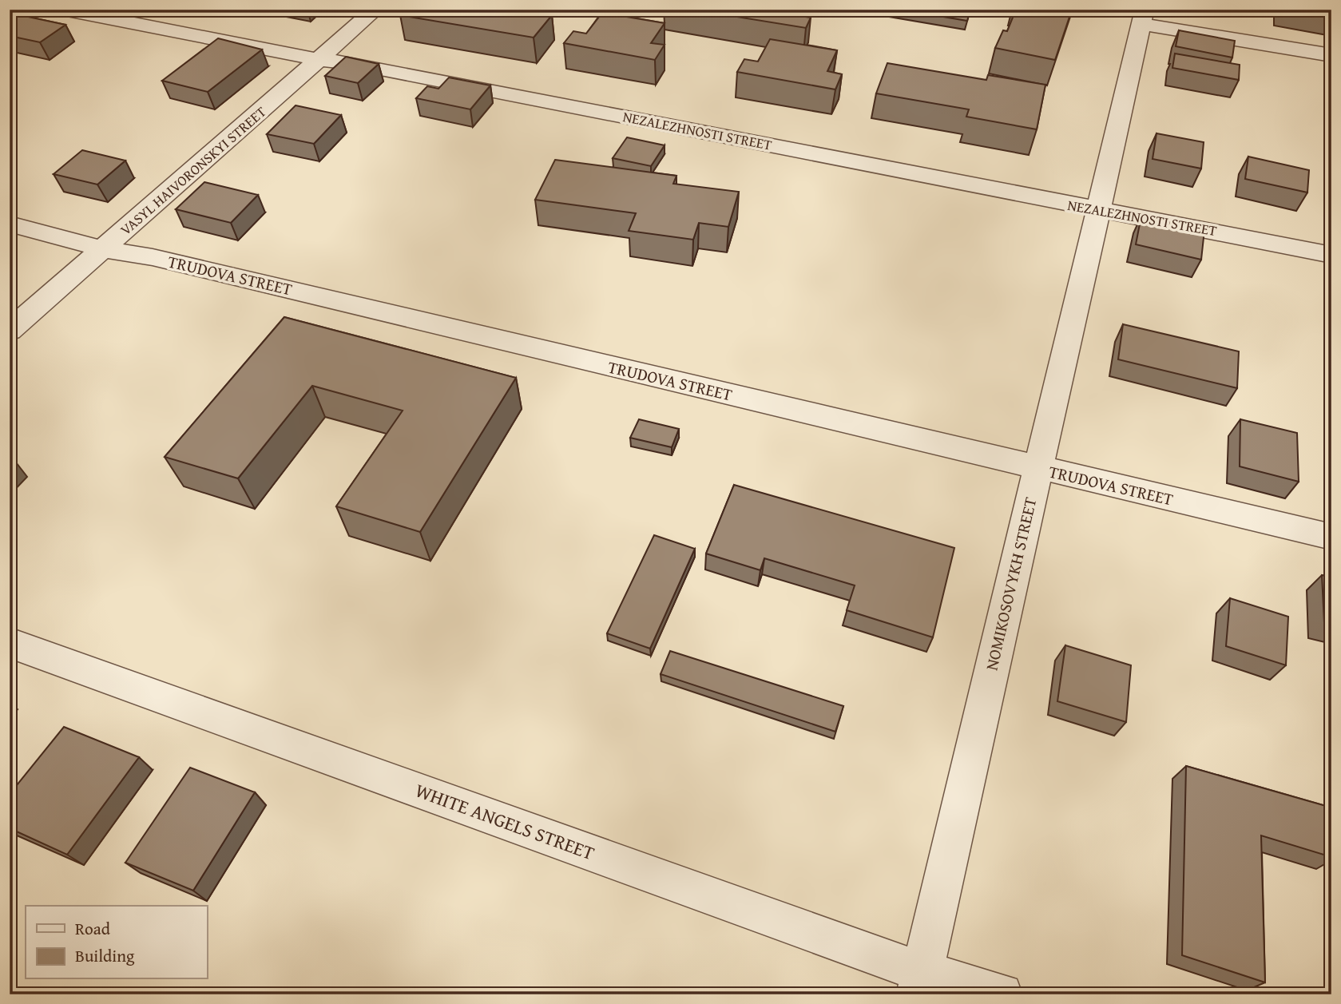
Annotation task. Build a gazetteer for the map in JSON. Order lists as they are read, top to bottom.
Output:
{
  "streets": {
    "street": [
      "NEZALEZHNOSTI STREET",
      "VASYL HAIVORONSKYI STREET",
      "TRUDOVA STREET",
      "NOMIKOSOVYKH STREET",
      "WHITE ANGELS STREET"
    ]
  },
  "crossings": [
    ["NEZALEZHNOSTI STREET", "VASYL HAIVORONSKYI STREET"],
    ["NEZALEZHNOSTI STREET", "NOMIKOSOVYKH STREET"],
    ["VASYL HAIVORONSKYI STREET", "TRUDOVA STREET"],
    ["TRUDOVA STREET", "NOMIKOSOVYKH STREET"],
    ["NOMIKOSOVYKH STREET", "WHITE ANGELS STREET"]
  ],
  "legend": ["Road", "Building"]
}
